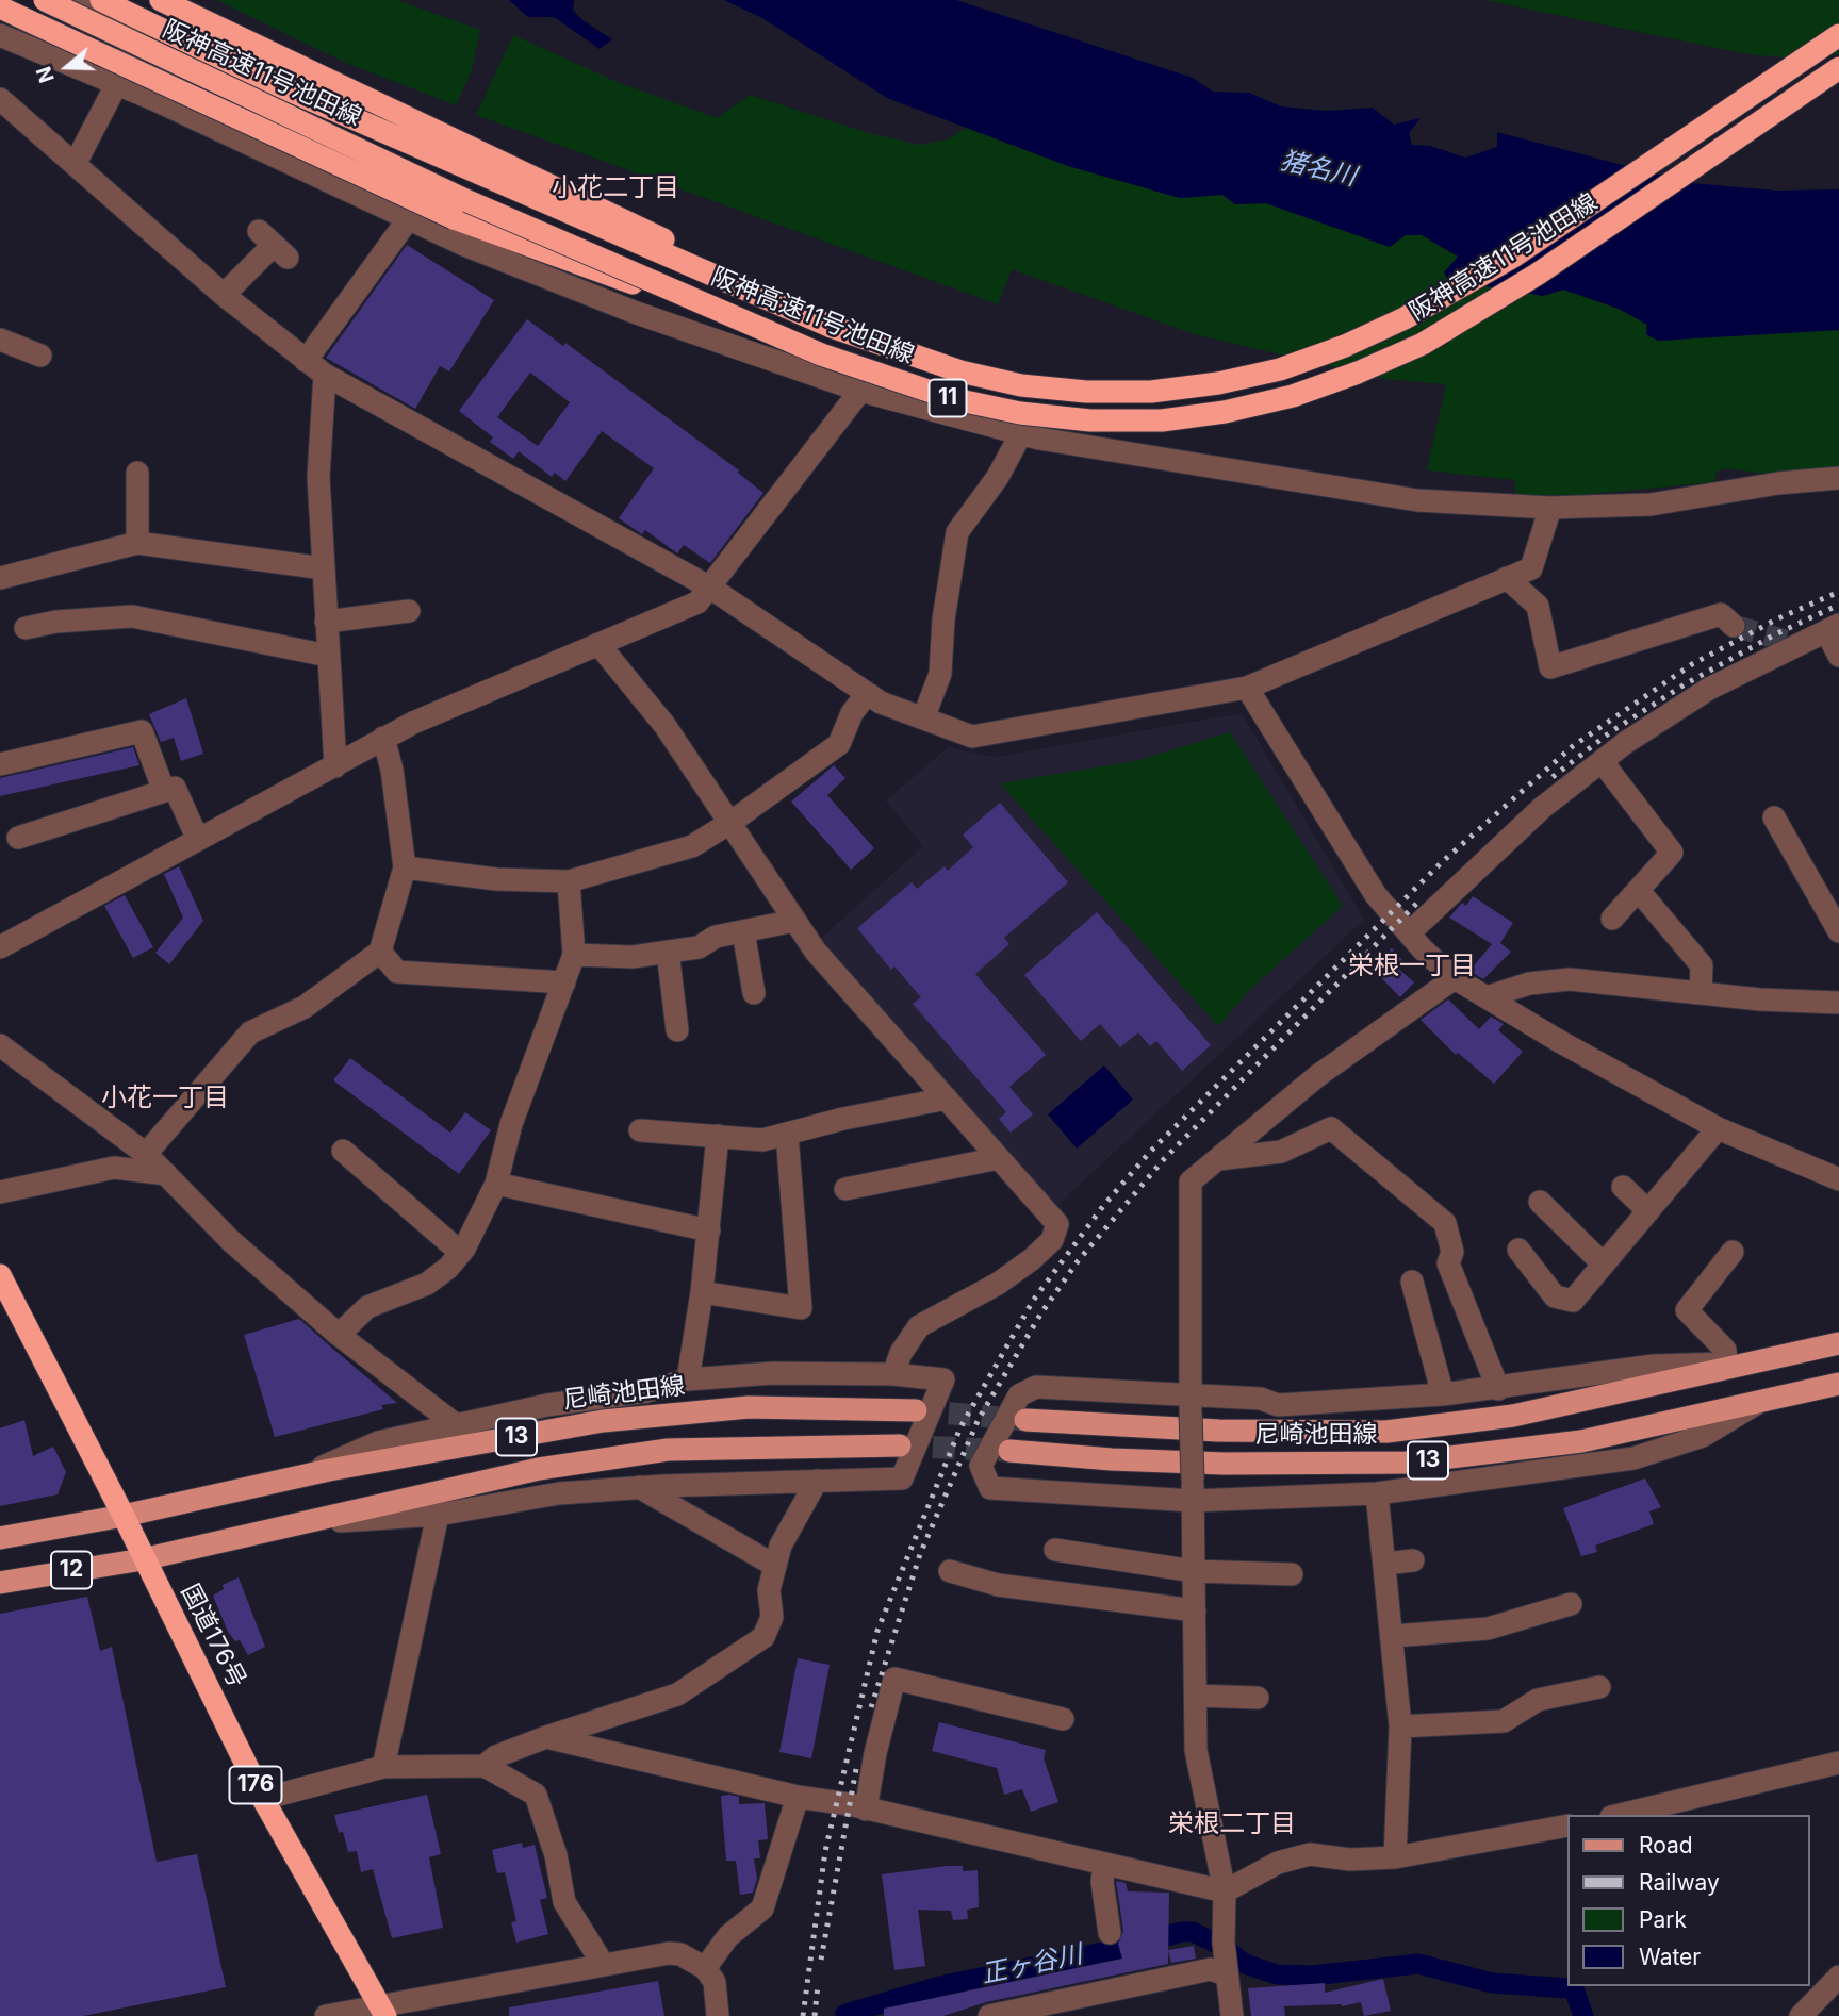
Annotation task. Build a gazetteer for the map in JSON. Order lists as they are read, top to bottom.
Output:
{
  "streets": {
    "highway": [
      "阪神高速11号池田線",
      "11",
      "国道176号",
      "176"
    ],
    "main road": ["尼崎池田線", "13", "12"]
  },
  "crossings": [
    ["尼崎池田線", "12"],
    ["尼崎池田線", "国道176号"],
    ["13", "12"],
    ["13", "国道176号"],
    ["12", "国道176号"]
  ],
  "districts": [
    "小花二丁目",
    "栄根一丁目",
    "小花一丁目",
    "栄根二丁目"
  ],
  "water": ["猪名川", "正ヶ谷川"],
  "legend": [
    "Road",
    "Railway",
    "Park",
    "Water"
  ],
  "north": "left"
}
